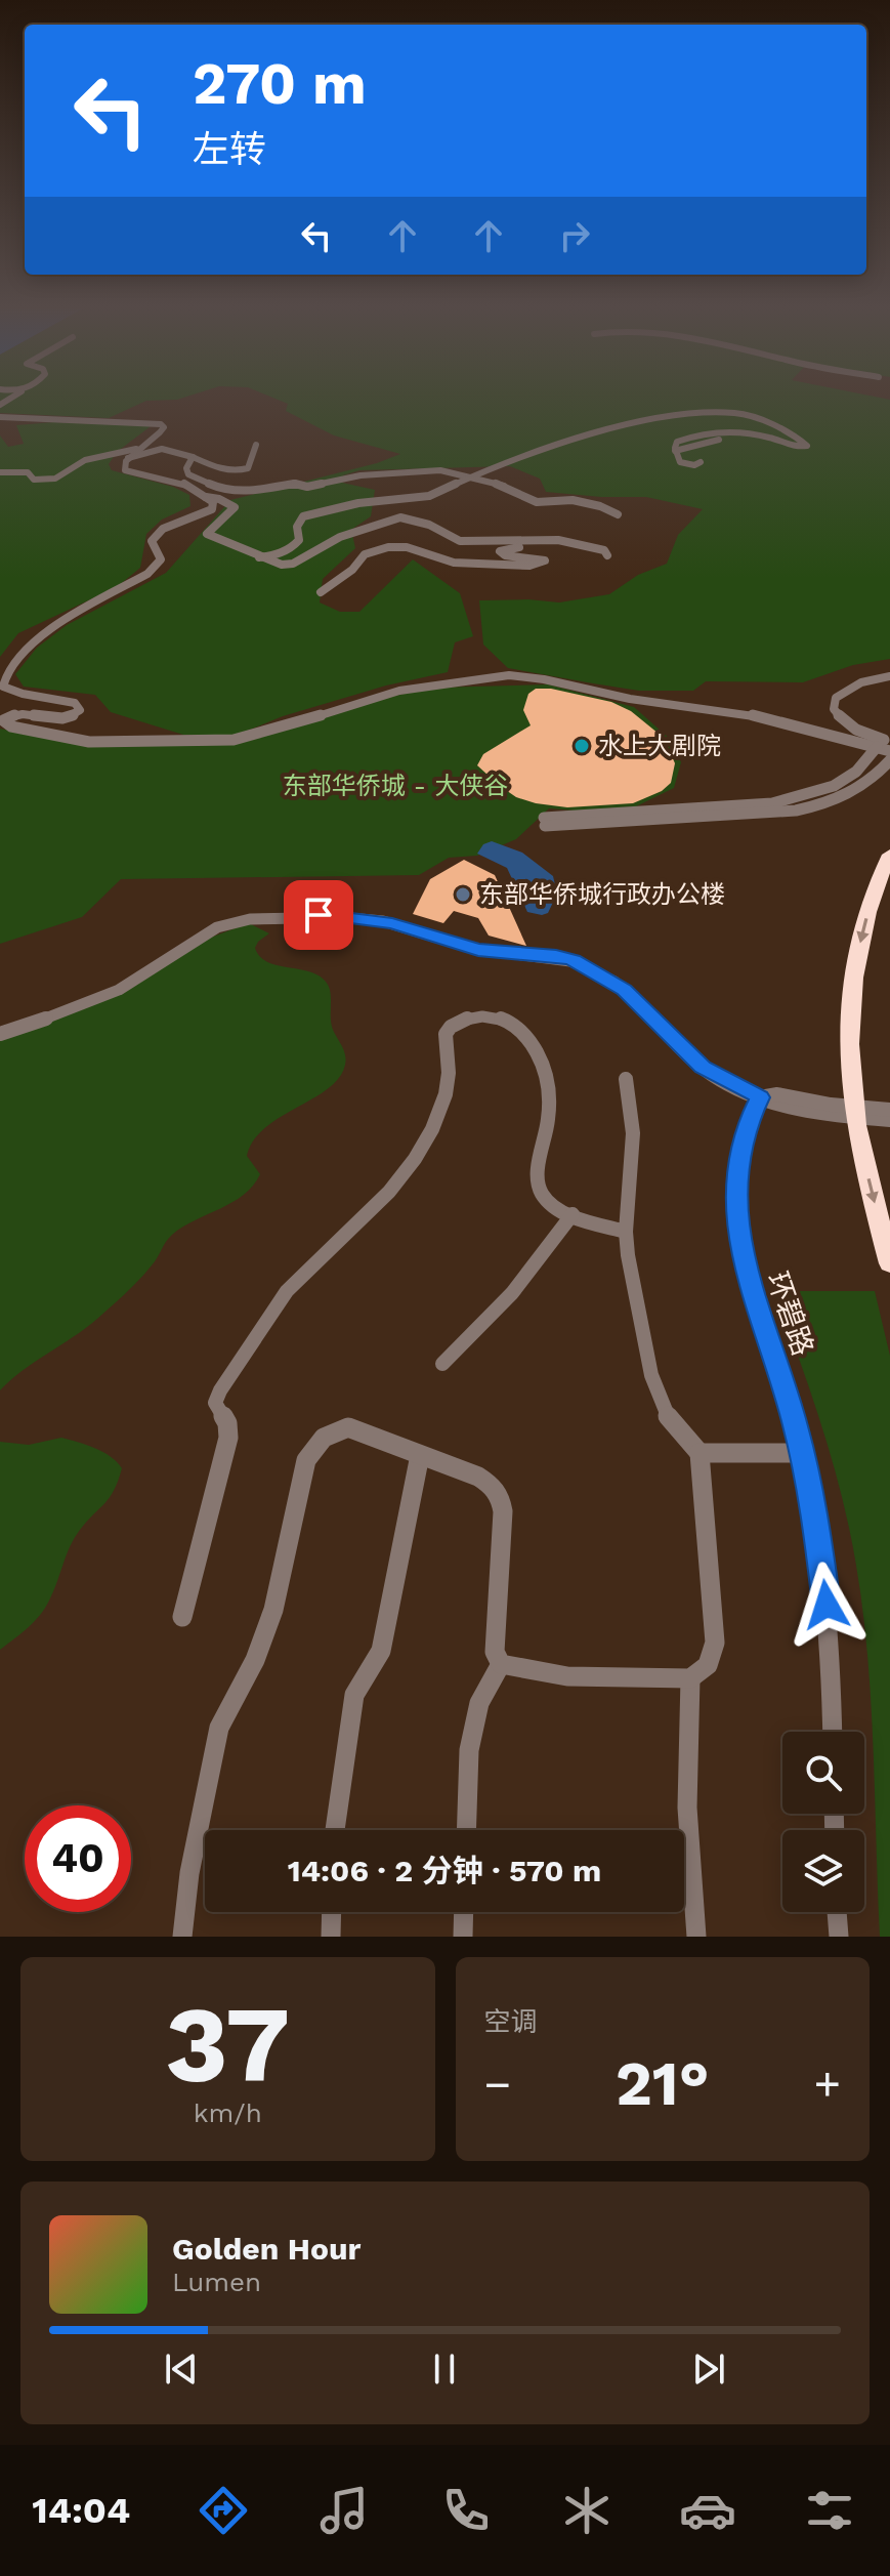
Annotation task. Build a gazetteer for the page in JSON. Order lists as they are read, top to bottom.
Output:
{
  "streets": {
    "street": ["环碧路"]
  },
  "parks": ["东部华侨城 - 大侠谷"],
  "places": ["水上大剧院", "东部华侨城行政办公楼"],
  "page": {
    "turn": ["270 m", "左转"],
    "limit": "40",
    "trip": "14:06 · 2 分钟 · 570 m",
    "tile": [
      ["37", "km/h"],
      "空调"
    ],
    "heat": ["−", "21°", "+"],
    "song": ["Golden Hour", "Lumen"],
    "tabs": "14:04"
  }
}
